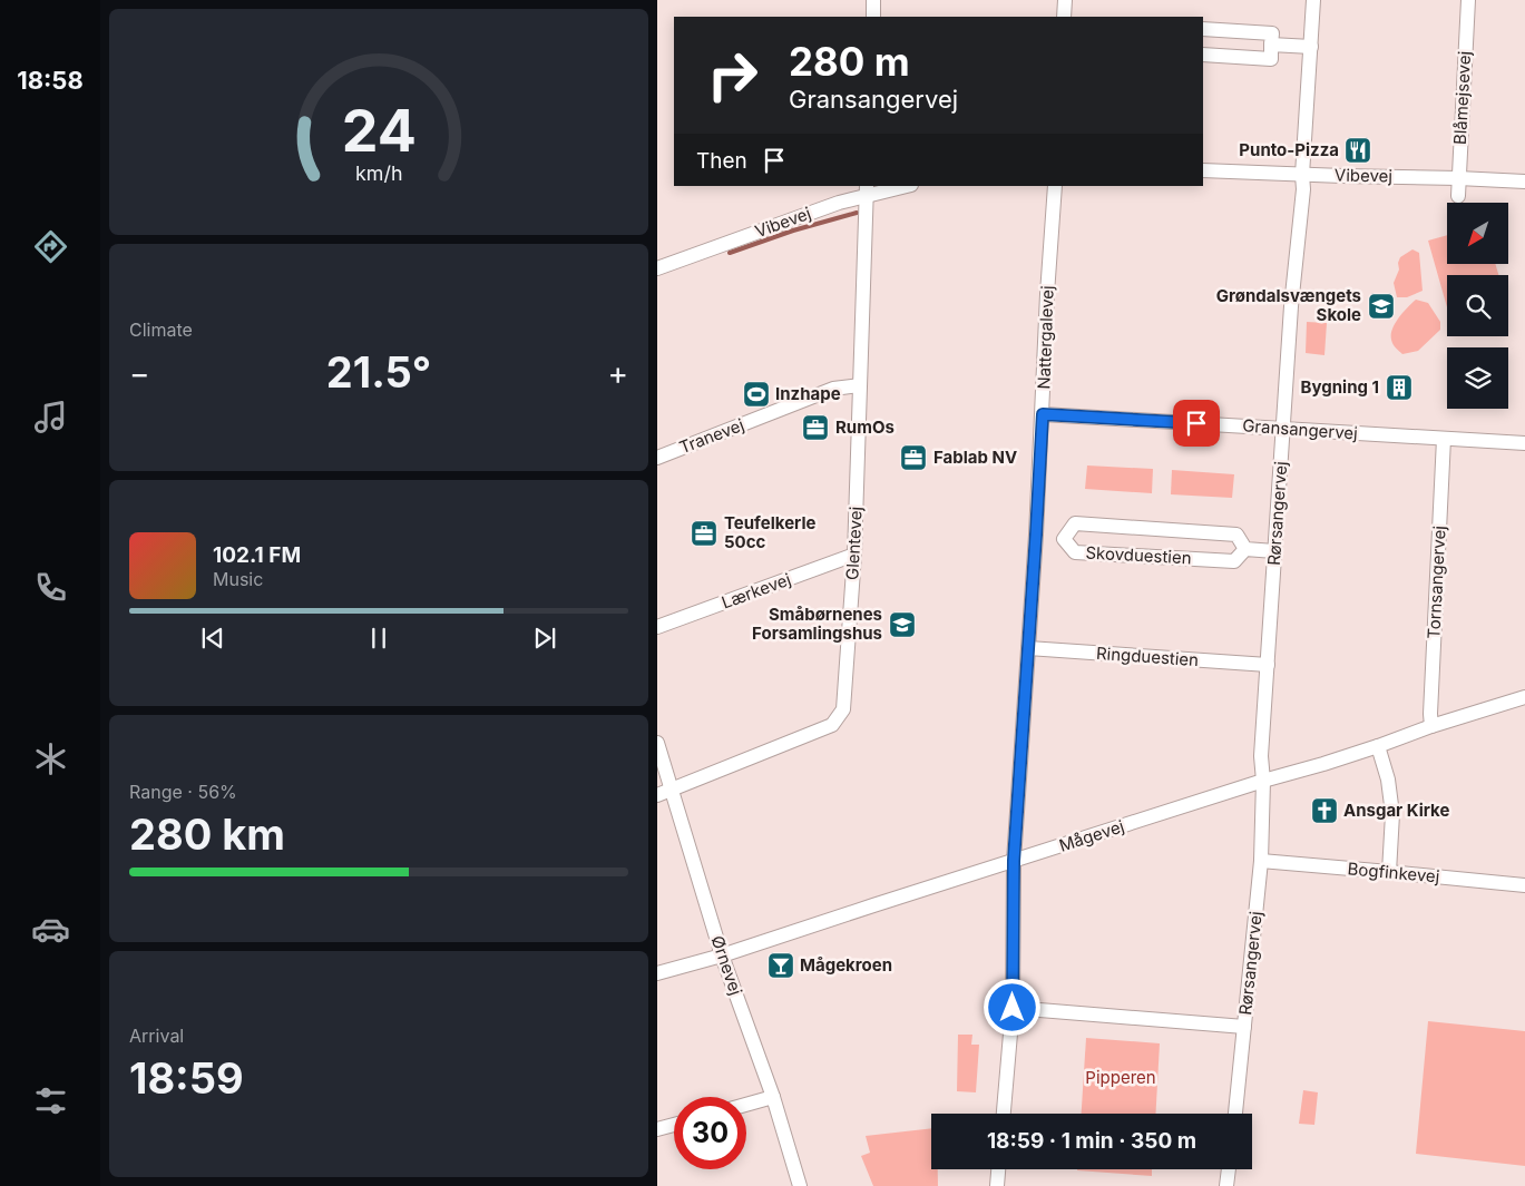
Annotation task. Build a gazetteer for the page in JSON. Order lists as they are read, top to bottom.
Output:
{
  "streets": {
    "street": [
      "Blåmejsevej",
      "Vibevej",
      "Nattergalevej",
      "Gransangervej",
      "Tranevej",
      "Rørsangervej",
      "Glentevej",
      "Skovduestien",
      "Tornsangervej",
      "Lærkevej",
      "Ringduestien",
      "Mågevej",
      "Bogfinkevej",
      "Ørnevej"
    ]
  },
  "crossings": [
    ["Blåmejsevej", "Vibevej"],
    ["Vibevej", "Rørsangervej"],
    ["Vibevej", "Glentevej"],
    ["Nattergalevej", "Gransangervej"],
    ["Nattergalevej", "Rørsangervej"],
    ["Nattergalevej", "Ringduestien"],
    ["Nattergalevej", "Mågevej"],
    ["Gransangervej", "Rørsangervej"],
    ["Gransangervej", "Tornsangervej"],
    ["Tranevej", "Glentevej"],
    ["Rørsangervej", "Ringduestien"],
    ["Rørsangervej", "Mågevej"],
    ["Rørsangervej", "Bogfinkevej"],
    ["Glentevej", "Lærkevej"],
    ["Glentevej", "Ørnevej"],
    ["Tornsangervej", "Mågevej"],
    ["Mågevej", "Ørnevej"]
  ],
  "parks": ["Pipperen"],
  "places": {
    "restaurant": ["Punto-Pizza"],
    "school or university": ["Grøndalsvængets Skole", "Småbørnenes Forsamlingshus"],
    "building": ["Bygning 1"],
    "sports": ["Inzhape"],
    "office": ["RumOs", "Fablab NV", "Teufelkerle 50cc"],
    "church": ["Ansgar Kirke"],
    "bar": ["Mågekroen"]
  },
  "north": "bottom left",
  "page": {
    "tabs": "18:58",
    "turn": ["280 m", "Gransangervej"],
    "then": "Then",
    "tile": [
      "Climate",
      ["Range · 56%", "280 km"],
      ["Arrival", "18:59"]
    ],
    "heat": ["−", "21.5°", "+"],
    "song": ["102.1 FM", "Music"],
    "limit": "30",
    "trip": "18:59 · 1 min · 350 m",
    "gauge": ["24", "km/h"]
  }
}
